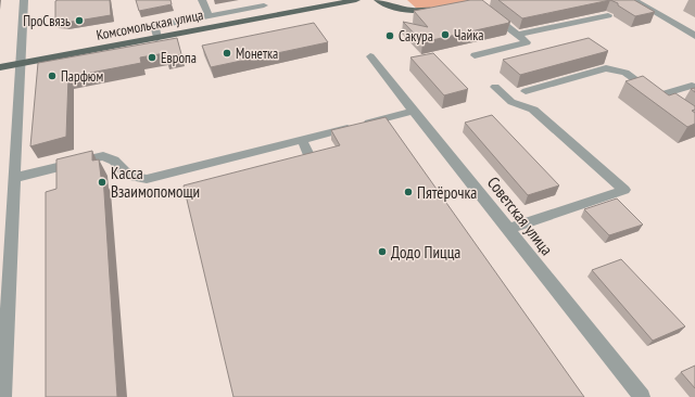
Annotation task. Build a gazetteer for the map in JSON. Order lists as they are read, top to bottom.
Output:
{
  "streets": {
    "main road": ["Комсомольская улица"],
    "street": ["Советская улица"]
  },
  "places": [
    "ПроСвязь",
    "Чайка",
    "Сакура",
    "Монетка",
    "Европа",
    "Парфюм",
    "Касса Взаимопомощи",
    "Пятёрочка",
    "Додо Пицца"
  ]
}
